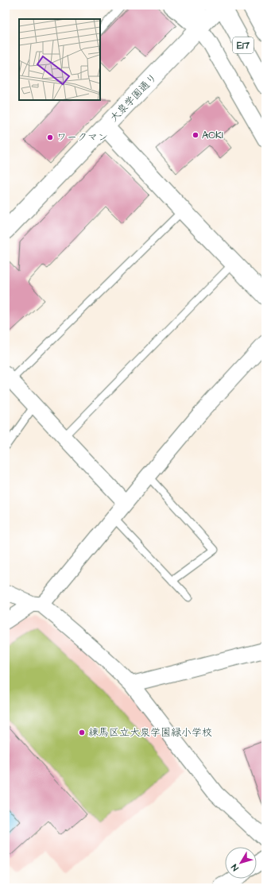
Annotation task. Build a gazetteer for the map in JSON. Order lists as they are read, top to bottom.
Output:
{
  "streets": {
    "main road": ["E17", "大泉学園通り"]
  },
  "crossings": [
    ["E17", "大泉学園通り"]
  ],
  "places": ["AOKI", "ワークマン", "練馬区立大泉学園緑小学校"],
  "north": "bottom left"
}
